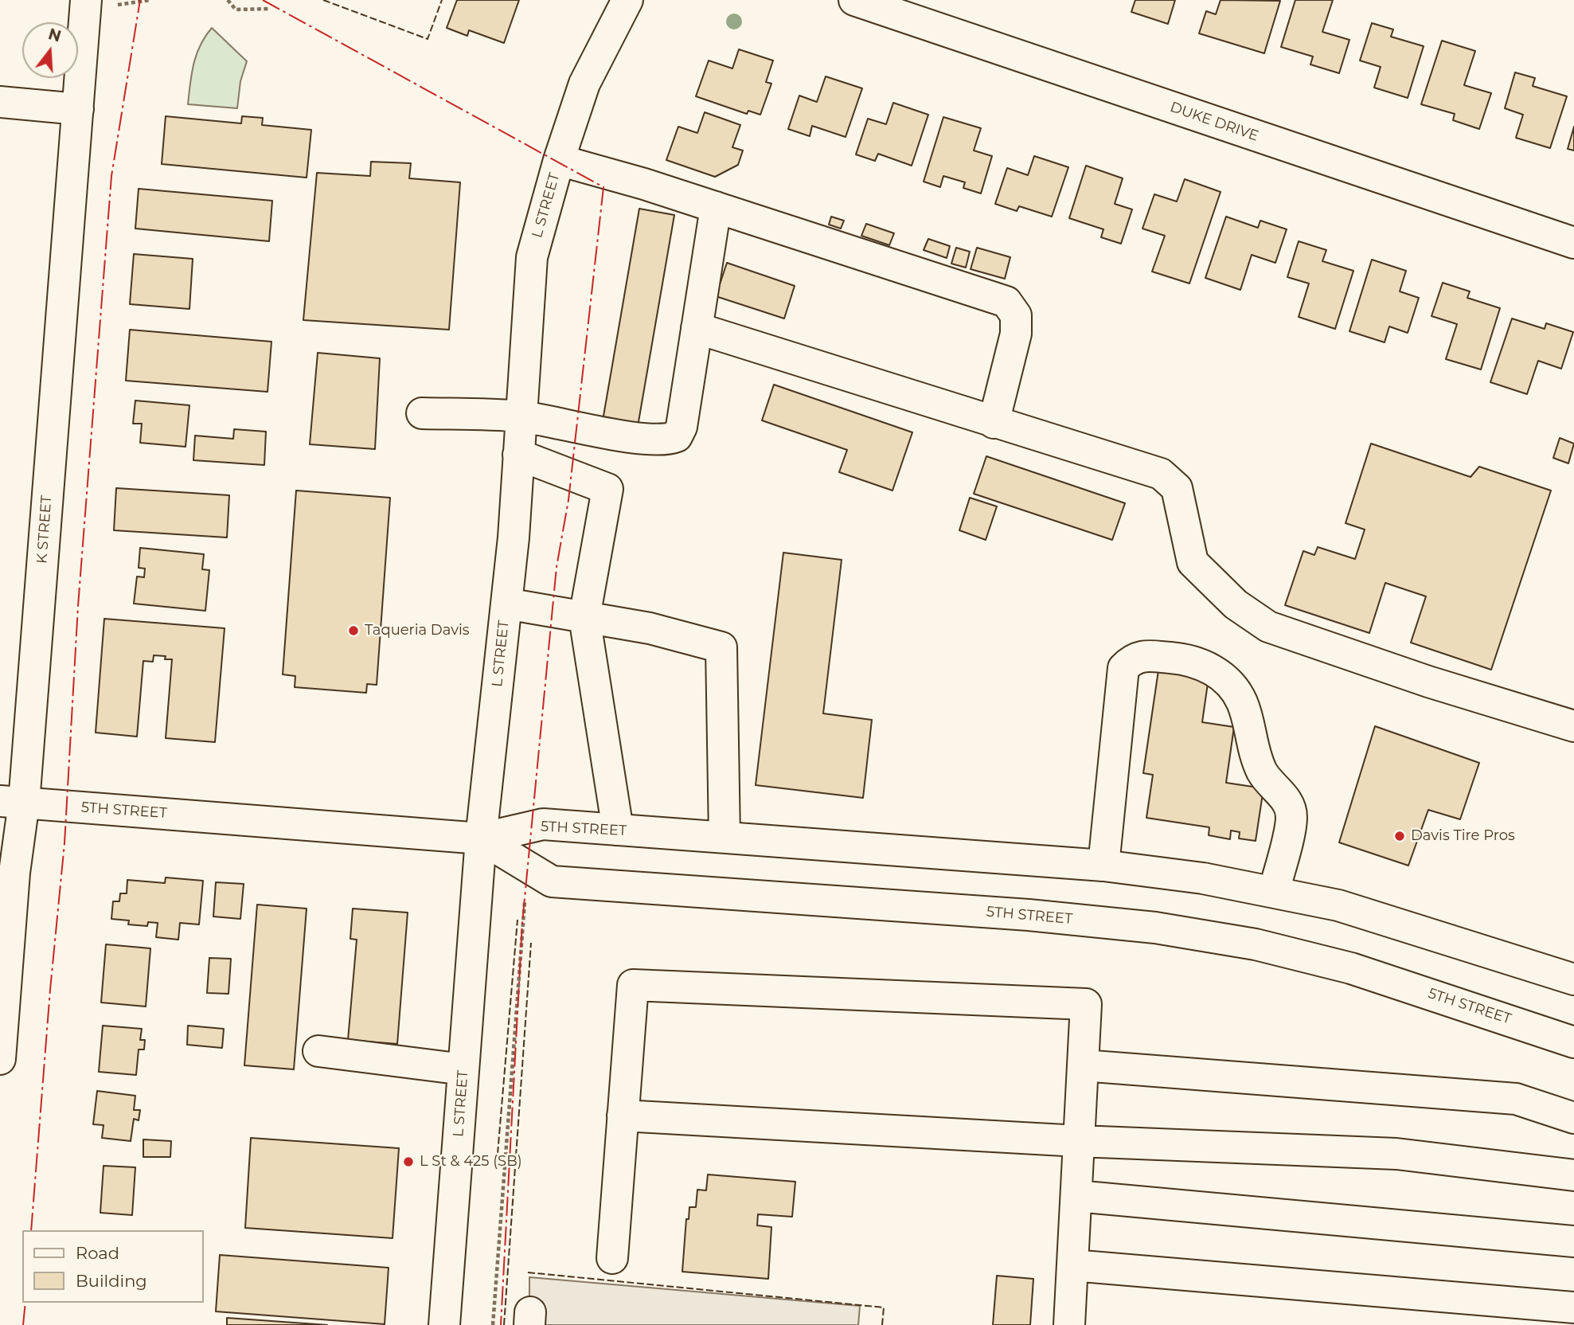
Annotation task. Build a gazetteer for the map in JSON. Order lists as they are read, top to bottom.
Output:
{
  "streets": {
    "street": [
      "DUKE DRIVE",
      "L STREET",
      "K STREET",
      "5TH STREET"
    ]
  },
  "crossings": [
    ["L STREET", "5TH STREET"],
    ["K STREET", "5TH STREET"]
  ],
  "places": ["Taqueria Davis", "Davis Tire Pros", "L St & 425 (SB)"],
  "legend": ["Road", "Building"],
  "north": "top"
}
